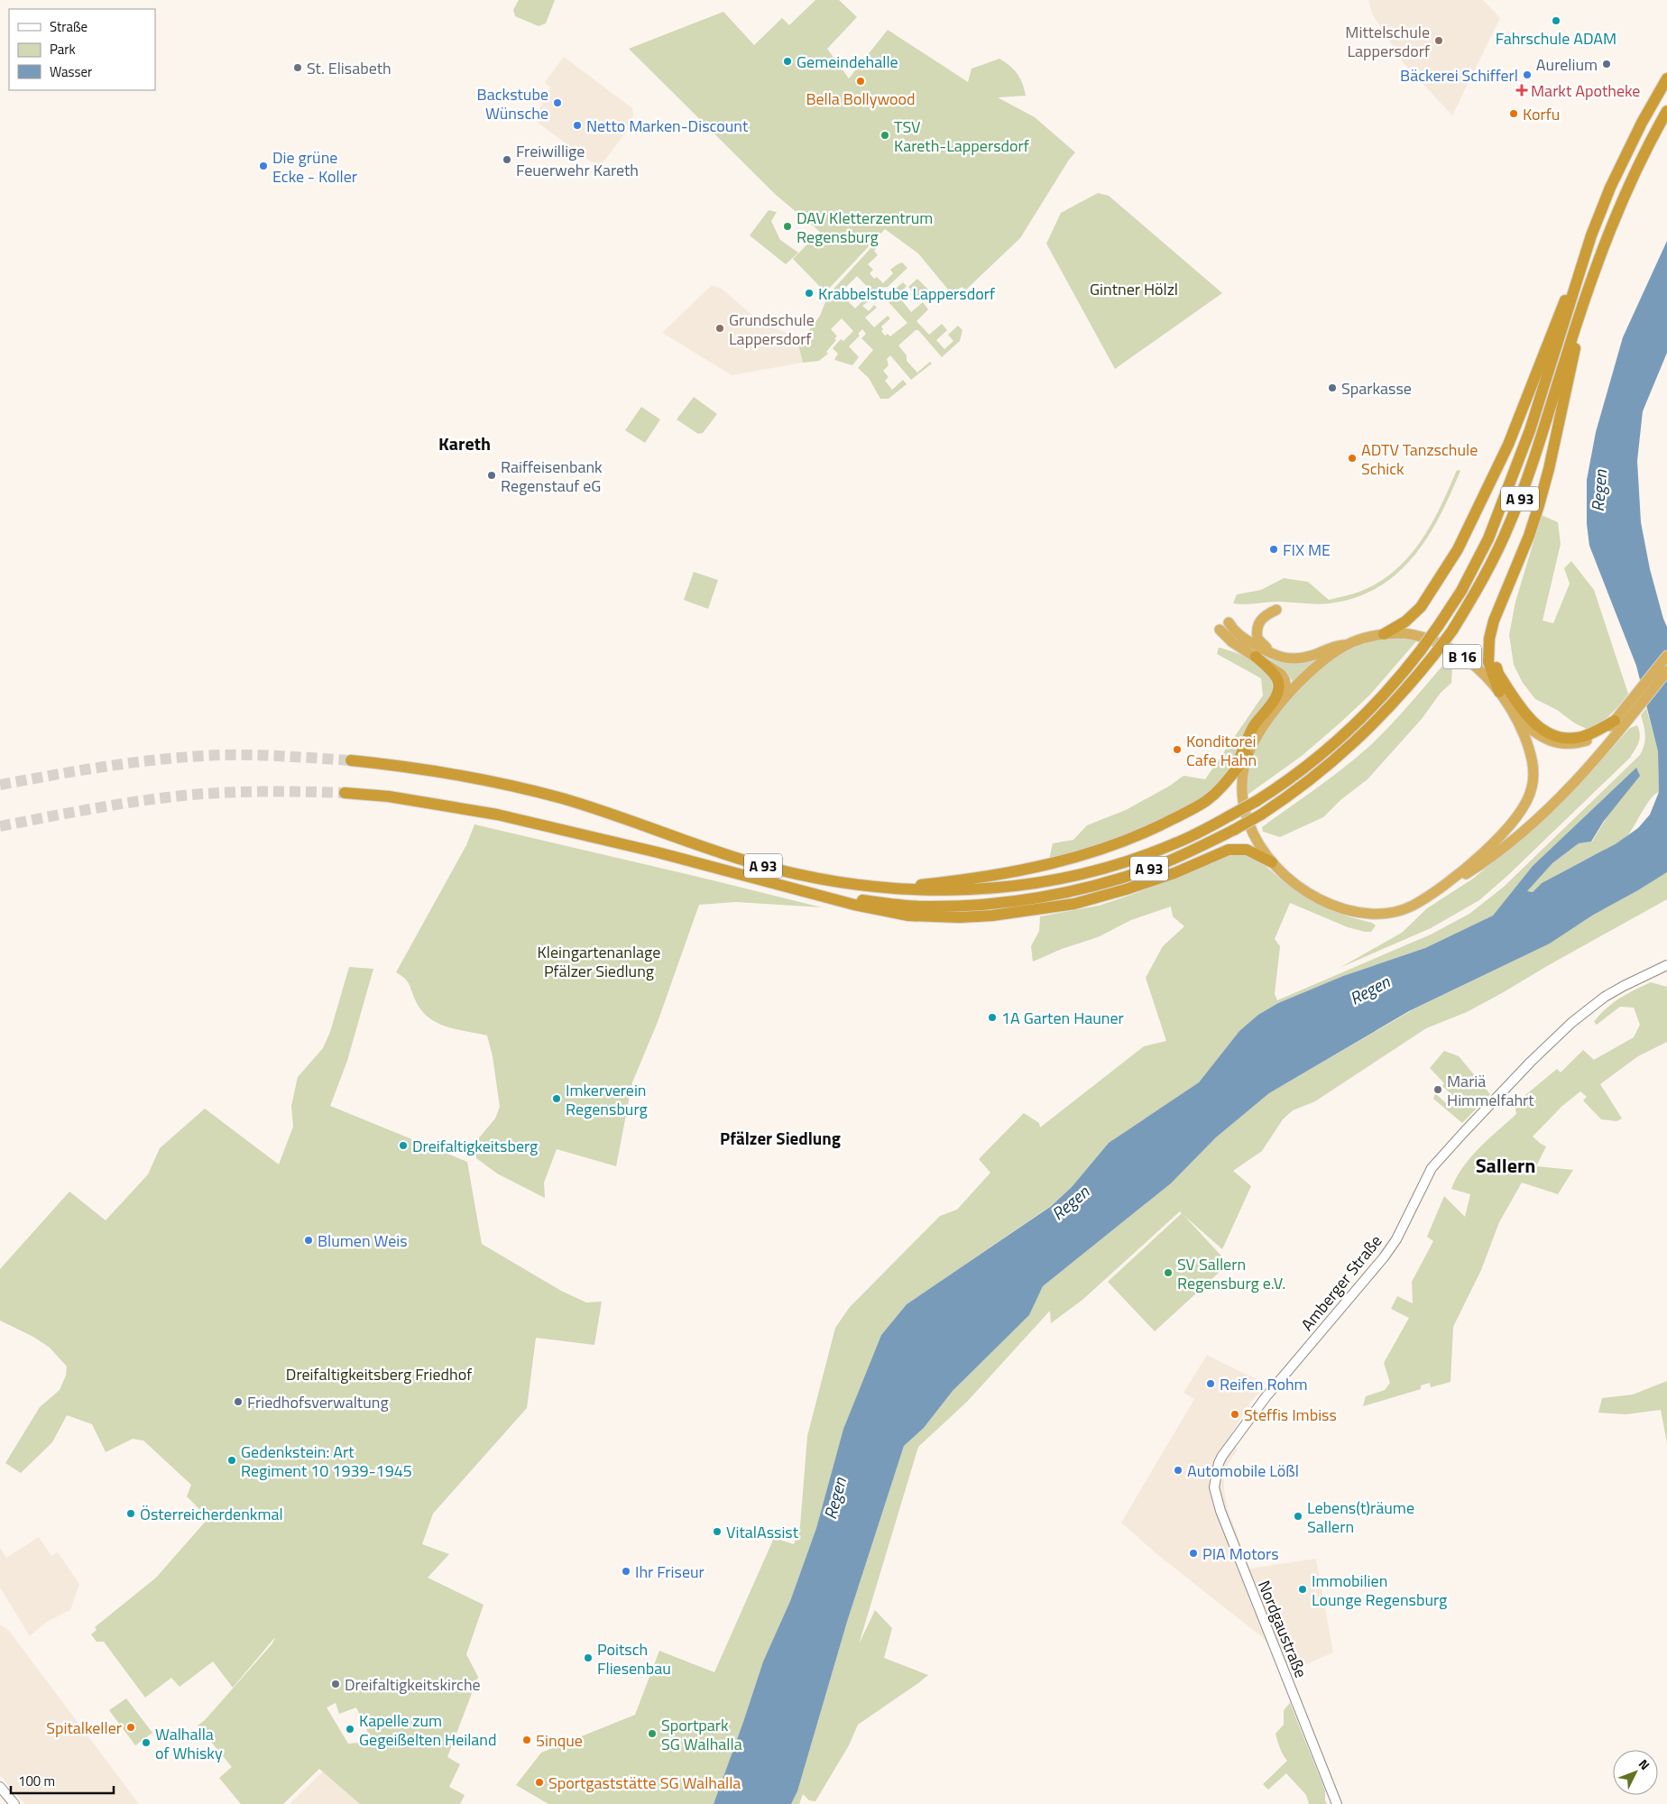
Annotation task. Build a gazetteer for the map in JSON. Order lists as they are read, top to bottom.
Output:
{
  "streets": {
    "highway": ["A 93", "B 16"],
    "main road": ["Amberger Straße", "Nordgaustraße"]
  },
  "crossings": [
    ["Amberger Straße", "Nordgaustraße"]
  ],
  "districts": ["Kareth", "Pfälzer Siedlung", "Sallern"],
  "water": ["Regen"],
  "parks": ["Gintner Hölzl", "Kleingartenanlage Pfälzer Siedlung", "Dreifaltigkeitsberg Friedhof"],
  "places": {
    "other": [
      "Fahrschule ADAM",
      "Mittelschule Lappersdorf",
      "Gemeindehalle",
      "Aurelium",
      "St. Elisabeth",
      "Bäckerei Schifferl",
      "Bella Bollywood",
      "Backstube Wünsche",
      "Korfu",
      "Netto Marken-Discount",
      "TSV Kareth-Lappersdorf",
      "Freiwillige Feuerwehr Kareth",
      "Die grüne Ecke - Koller",
      "DAV Kletterzentrum Regensburg",
      "Krabbelstube Lappersdorf",
      "Grundschule Lappersdorf",
      "Sparkasse",
      "ADTV Tanzschule Schick",
      "Raiffeisenbank Regenstauf eG",
      "FIX ME",
      "Konditorei Cafe Hahn",
      "1A Garten Hauner",
      "Mariä Himmelfahrt",
      "Imkerverein Regensburg",
      "Dreifaltigkeitsberg",
      "Blumen Weis",
      "SV Sallern Regensburg e.V.",
      "Reifen Rohm",
      "Friedhofsverwaltung",
      "Steffis Imbiss",
      "Gedenkstein: Art Regiment 10 1939-1945",
      "Automobile Lößl",
      "Österreicherdenkmal",
      "Lebens(t)räume Sallern",
      "VitalAssist",
      "PIA Motors",
      "Ihr Friseur",
      "Immobilien Lounge Regensburg",
      "Poitsch Fliesenbau",
      "Dreifaltigkeitskirche",
      "Spitalkeller",
      "Kapelle zum Gegeißelten Heiland",
      "Sportpark SG Walhalla",
      "5inque",
      "Walhalla of Whisky",
      "Sportgaststätte SG Walhalla"
    ],
    "health": ["Markt Apotheke"]
  },
  "legend": ["Straße", "Park", "Wasser"],
  "scale_bar": "100 m",
  "north": "top right"
}
